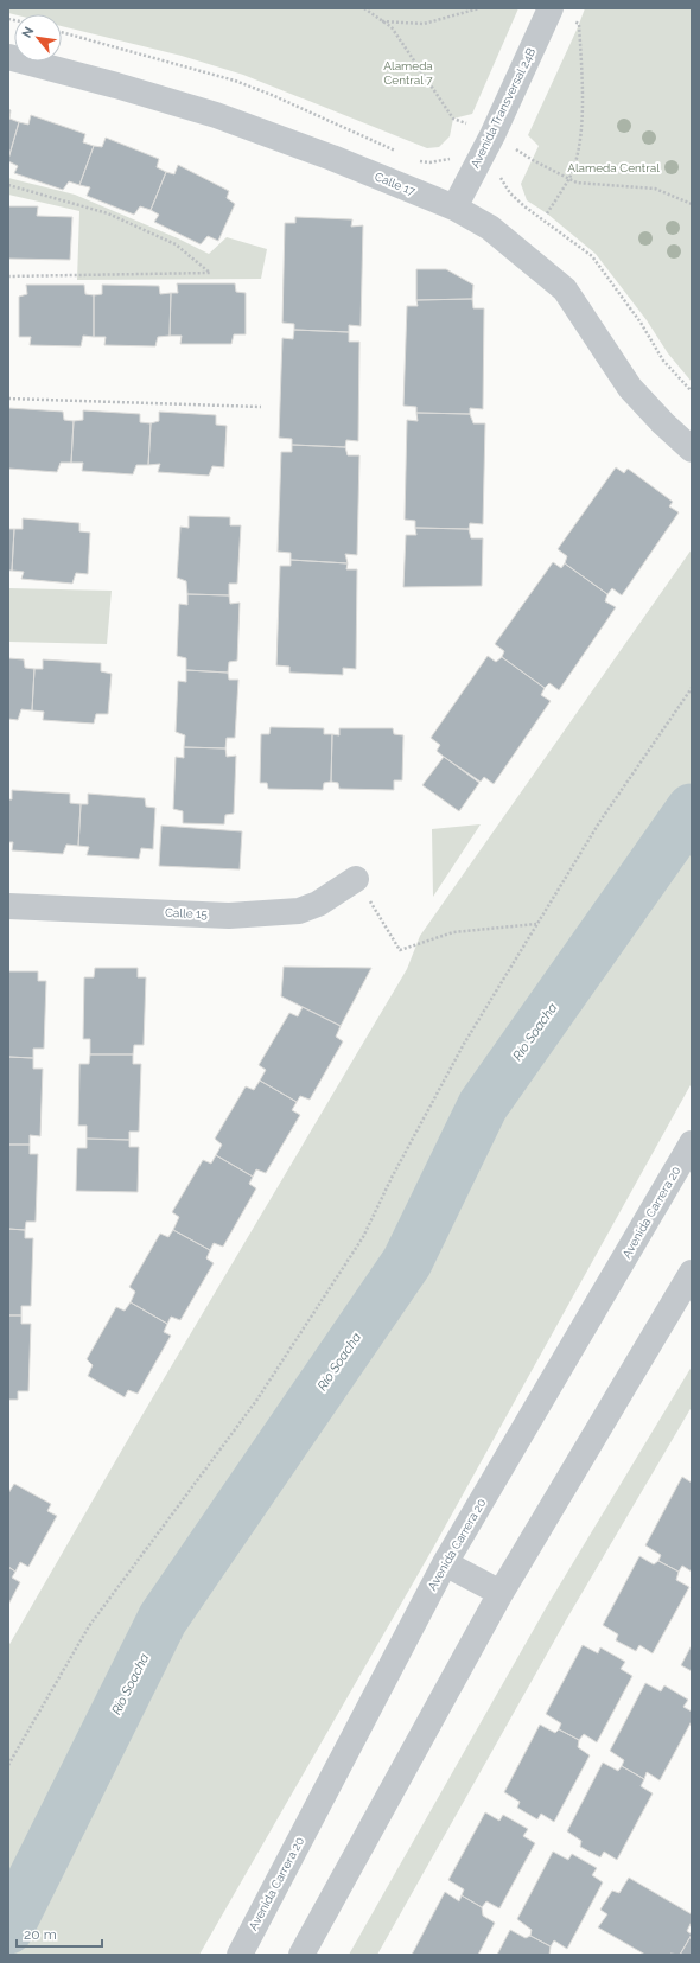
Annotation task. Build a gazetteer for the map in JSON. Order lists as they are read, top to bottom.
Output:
{
  "streets": {
    "street": [
      "Avenida Transversal 24B",
      "Calle 17",
      "Calle 15",
      "Avenida Carrera 20"
    ]
  },
  "crossings": [
    ["Avenida Transversal 24B", "Calle 17"]
  ],
  "water": ["Río Soacha"],
  "parks": ["Alameda Central 7", "Alameda Central"],
  "scale_bar": "20 m",
  "north": "top left"
}
